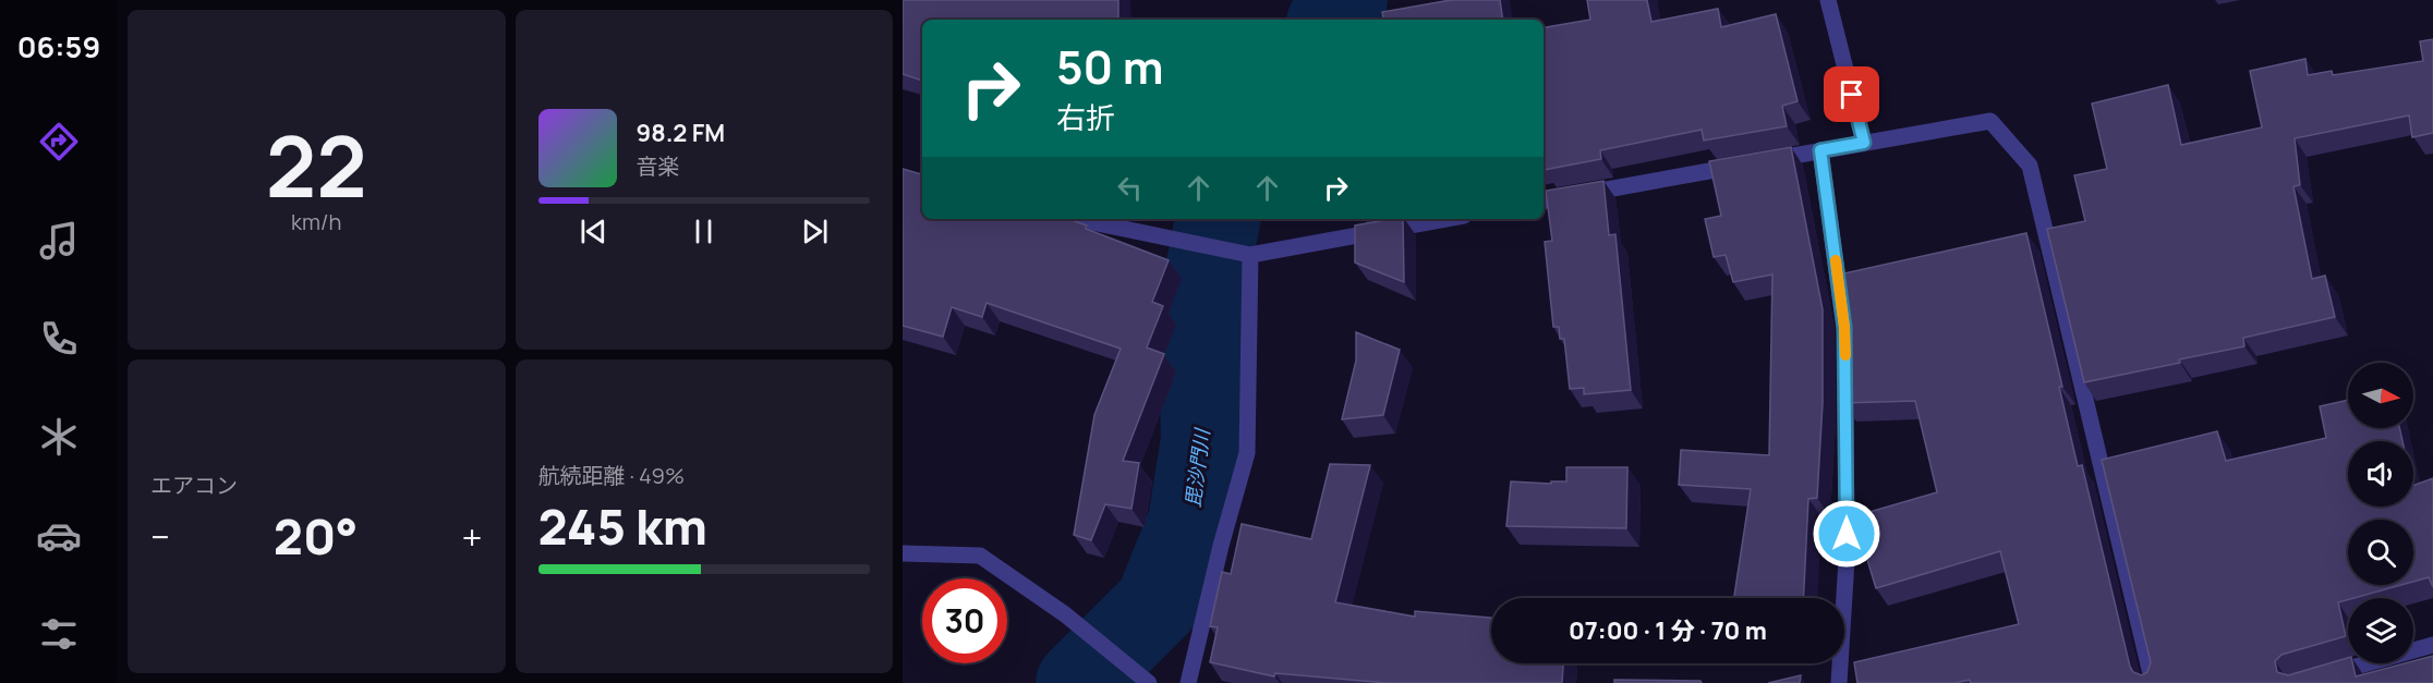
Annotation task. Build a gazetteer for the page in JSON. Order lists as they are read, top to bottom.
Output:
{
  "water": ["毘沙門川"],
  "north": "right",
  "page": {
    "tabs": "06:59",
    "tile": [
      ["22", "km/h"],
      "エアコン",
      ["航続距離 · 49%", "245 km"]
    ],
    "turn": ["50 m", "右折"],
    "song": ["98.2 FM", "音楽"],
    "heat": ["−", "20°", "+"],
    "limit": "30",
    "trip": "07:00 · 1 分 · 70 m"
  }
}
